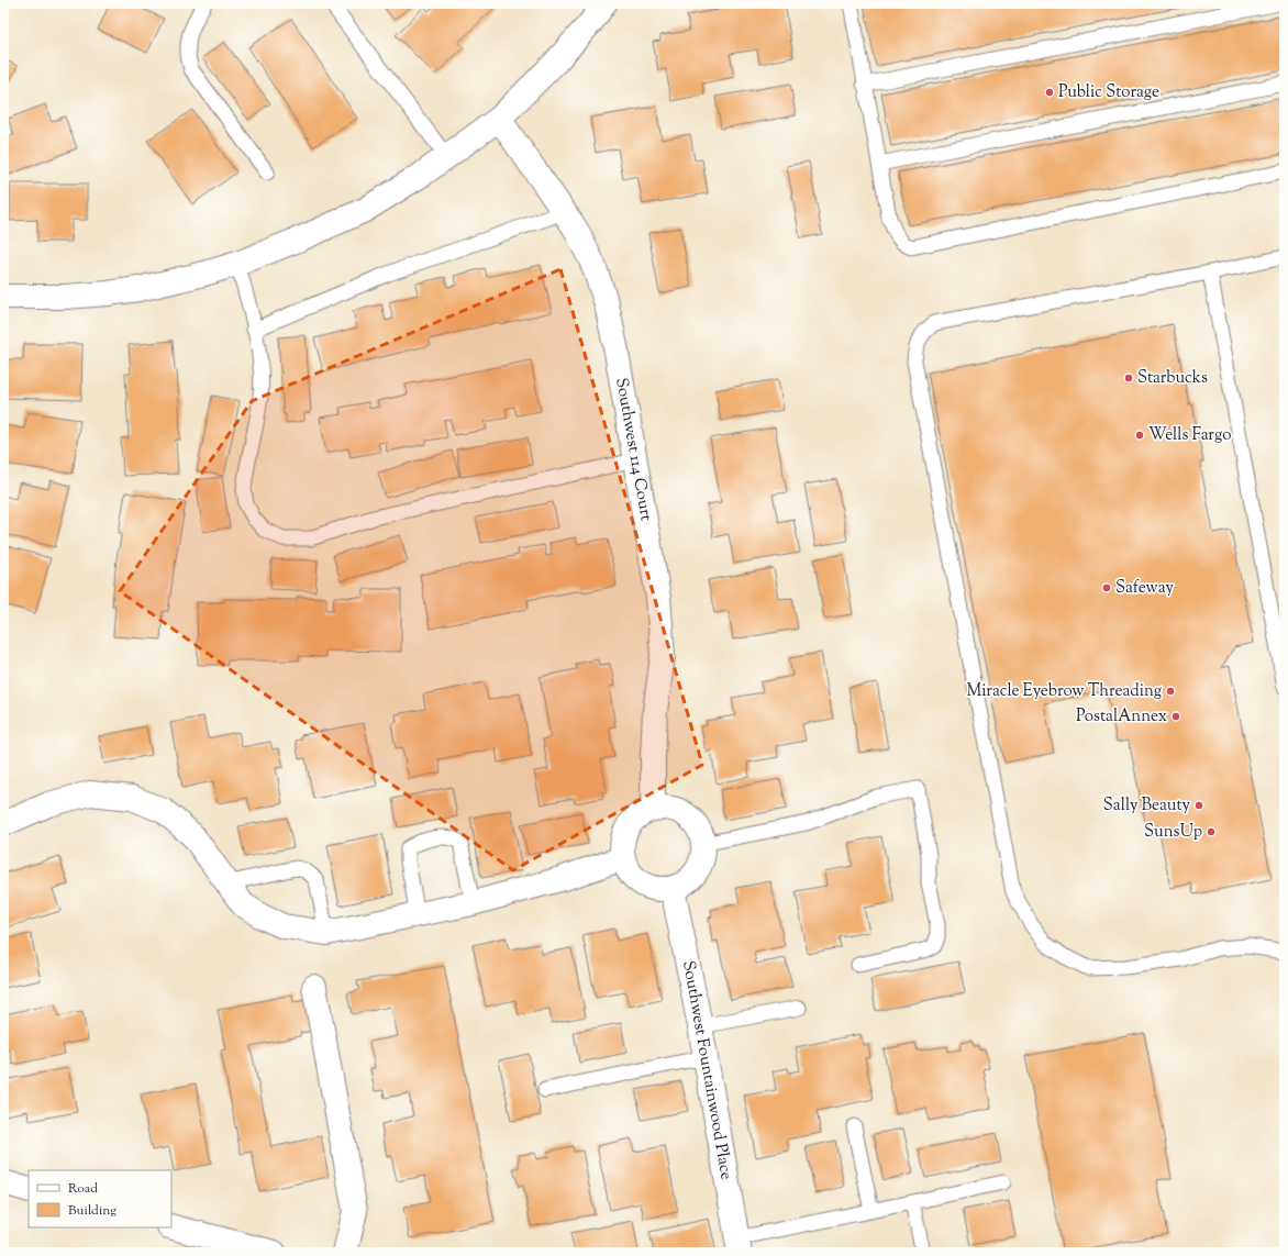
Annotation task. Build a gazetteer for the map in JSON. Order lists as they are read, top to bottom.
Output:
{
  "streets": {
    "street": ["Southwest 114 Court", "Southwest Fountainwood Place"]
  },
  "crossings": [
    ["Southwest 114 Court", "Southwest Fountainwood Place"]
  ],
  "places": [
    "Public Storage",
    "Starbucks",
    "Wells Fargo",
    "Safeway",
    "Miracle Eyebrow Threading",
    "PostalAnnex",
    "Sally Beauty",
    "SunsUp"
  ],
  "legend": ["Road", "Building"]
}
